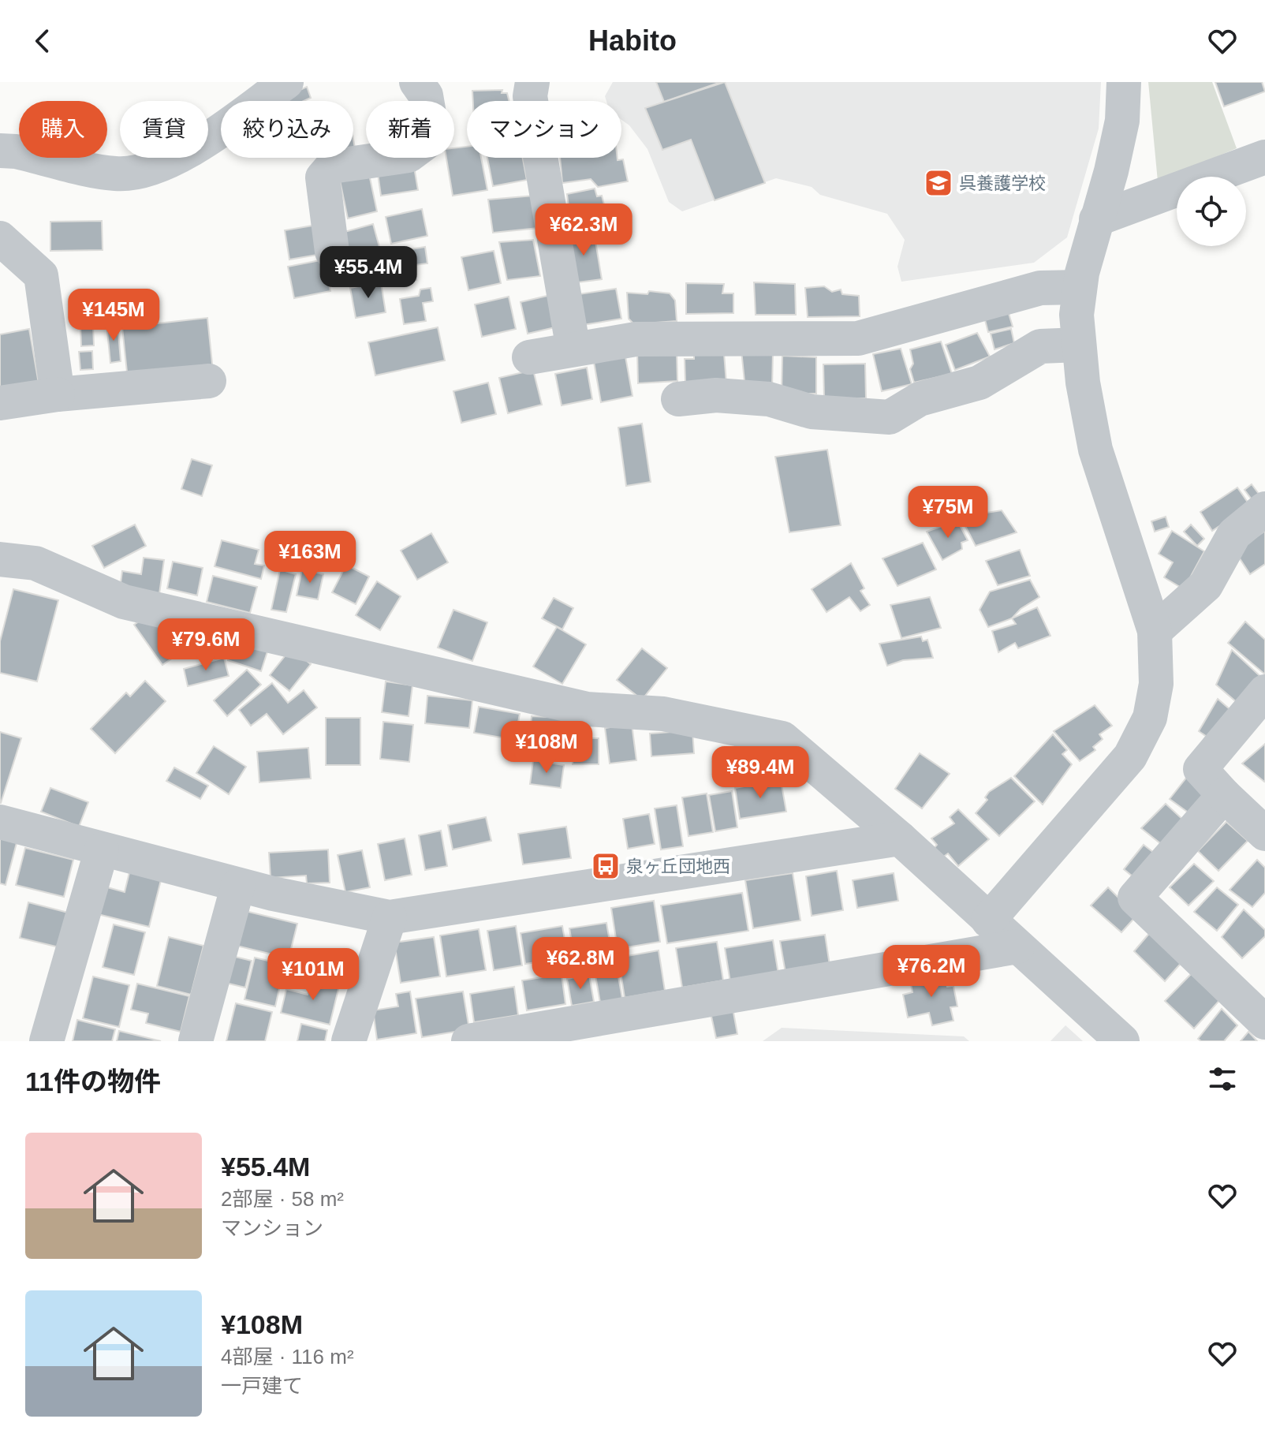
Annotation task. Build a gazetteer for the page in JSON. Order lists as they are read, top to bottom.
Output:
{
  "places": {
    "school or university": ["呉養護学校"],
    "bus stop": ["泉ヶ丘団地西"]
  },
  "page": {
    "header": "Habito",
    "chip": [
      "購入",
      "賃貸",
      "絞り込み",
      "新着",
      "マンション"
    ],
    "price": [
      "¥62.3M",
      "¥55.4M",
      "¥145M",
      "¥75M",
      "¥163M",
      "¥79.6M",
      "¥108M",
      "¥89.4M",
      "¥62.8M",
      "¥76.2M",
      "¥101M"
    ],
    "heading": "11件の物件",
    "list": [
      {
        "name": "¥55.4M",
        "note": "2部屋 · 58 m² · マンション"
      },
      {
        "name": "¥108M",
        "note": "4部屋 · 116 m² · 一戸建て"
      }
    ]
  }
}
